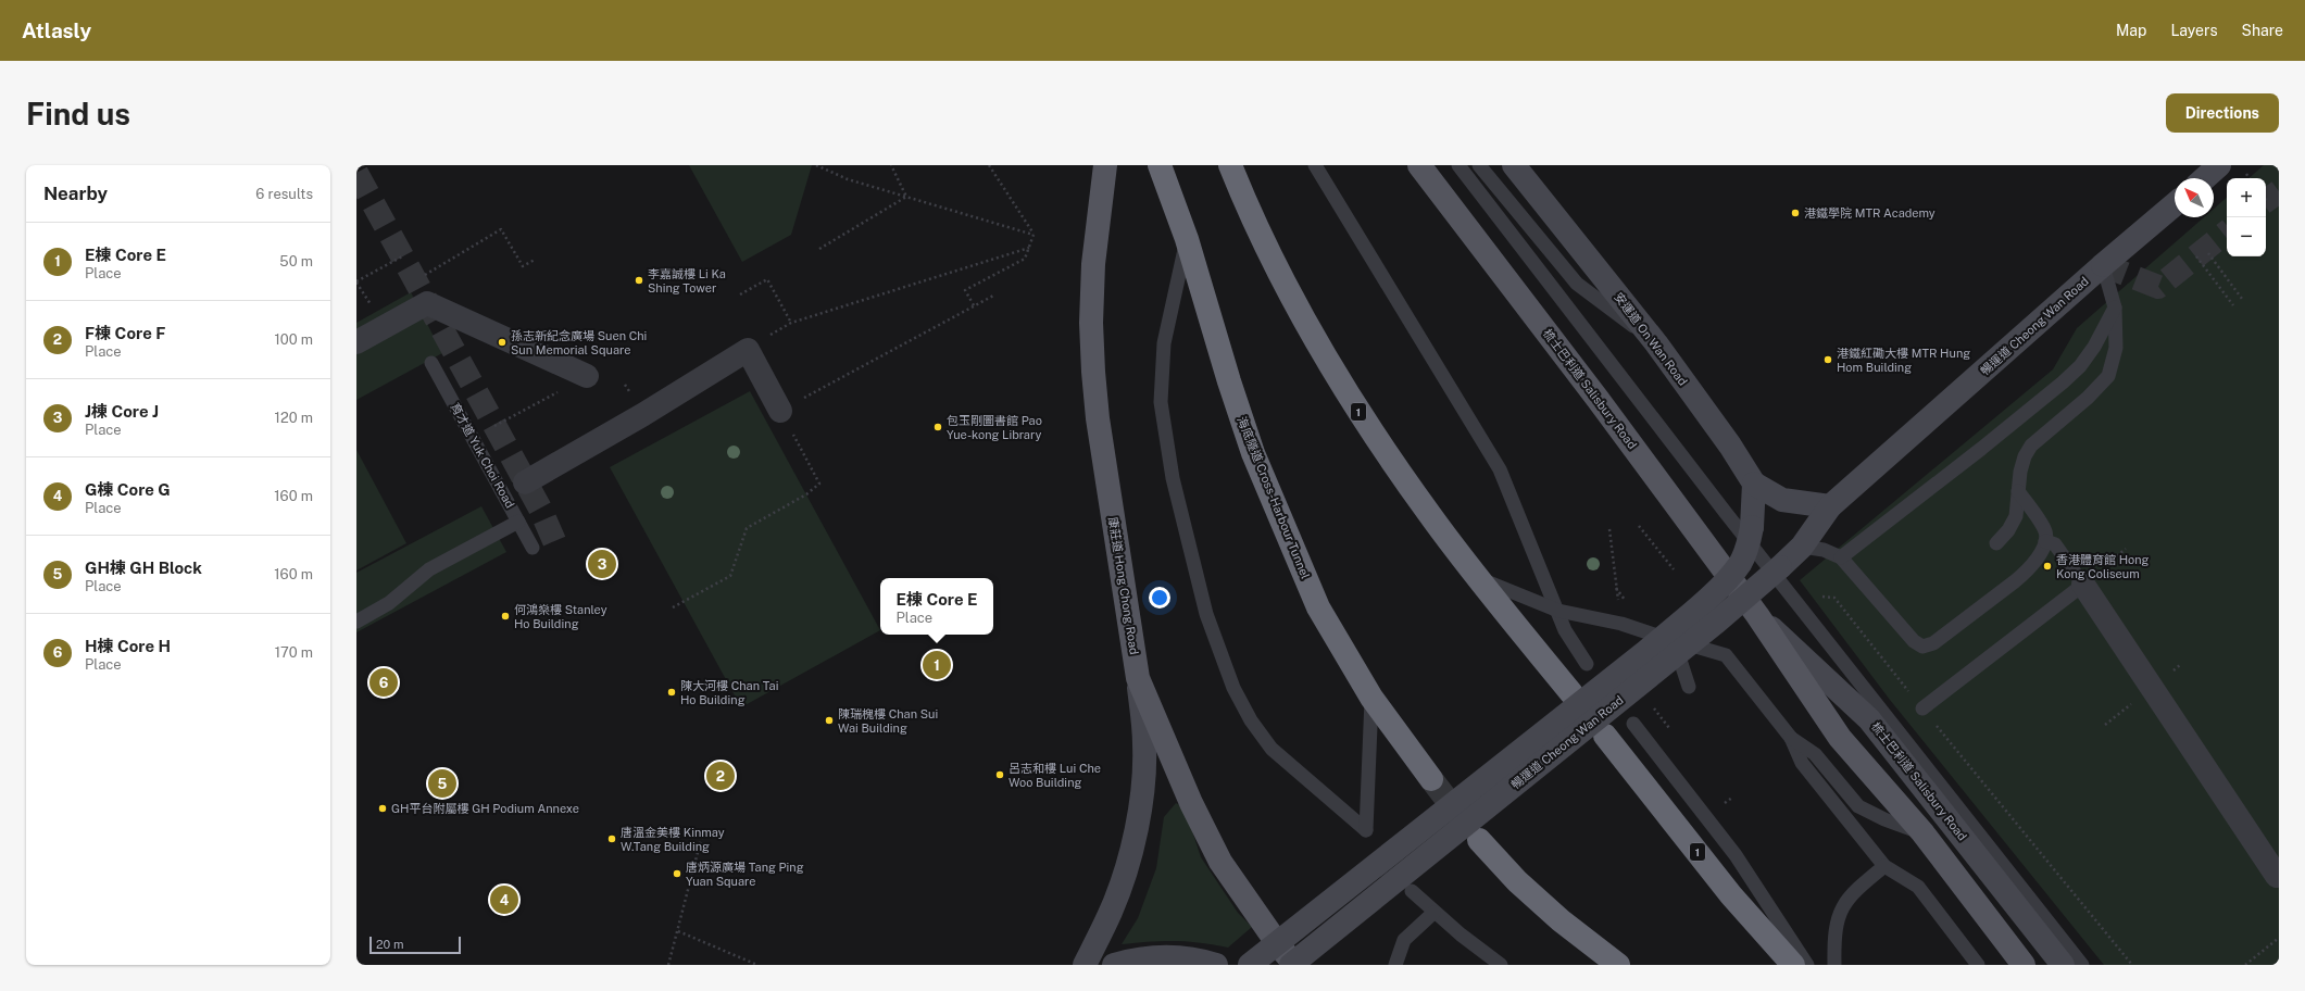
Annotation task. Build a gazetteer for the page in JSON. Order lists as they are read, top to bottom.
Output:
{
  "streets": {
    "highway": ["1", "海底隧道 Cross-Harbour Tunnel"],
    "main road": ["梳士巴利道 Salisbury Road", "康莊道 Hong Chong Road"],
    "street": ["暢運道 Cheong Wan Road", "安運道 On Wan Road"],
    "lane": ["育才道 Yuk Choi Road"]
  },
  "crossings": [
    ["暢運道 Cheong Wan Road", "安運道 On Wan Road"]
  ],
  "places": [
    "港鐵學院 MTR Academy",
    "李嘉誠樓 Li Ka Shing Tower",
    "孫志新紀念廣場 Suen Chi Sun Memorial Square",
    "港鐵紅磡大樓 MTR Hung Hom Building",
    "包玉剛圖書館 Pao Yue-kong Library",
    "香港體育館 Hong Kong Coliseum",
    "何鴻燊樓 Stanley Ho Building",
    "陳大河樓 Chan Tai Ho Building",
    "陳瑞槐樓 Chan Sui Wai Building",
    "呂志和樓 Lui Che Woo Building",
    "GH平台附屬樓 GH Podium Annexe",
    "唐溫金美樓 Kinmay W.Tang Building",
    "唐炳源廣場 Tang Ping Yuan Square"
  ],
  "scale_bar": "20 m",
  "north": "top left",
  "page": {
    "header": "Atlasly",
    "nav": ["Map", "Layers", "Share"],
    "buttons": "Directions",
    "title": "Find us",
    "heading": ["Nearby", "6 results"],
    "map_buttons": ["+", "−"],
    "list": [
      {
        "mark": "1",
        "name": "E棟 Core E",
        "note": "Place",
        "value": "50 m"
      },
      {
        "mark": "2",
        "name": "F棟 Core F",
        "note": "Place",
        "value": "100 m"
      },
      {
        "mark": "3",
        "name": "J棟 Core J",
        "note": "Place",
        "value": "120 m"
      },
      {
        "mark": "4",
        "name": "G棟 Core G",
        "note": "Place",
        "value": "160 m"
      },
      {
        "mark": "5",
        "name": "GH棟 GH Block",
        "note": "Place",
        "value": "160 m"
      },
      {
        "mark": "6",
        "name": "H棟 Core H",
        "note": "Place",
        "value": "170 m"
      }
    ],
    "pins": [
      "3",
      "1",
      "6",
      "2",
      "5",
      "4"
    ],
    "popup": ["E棟 Core E", "Place"],
    "scale": "20 m"
  }
}
